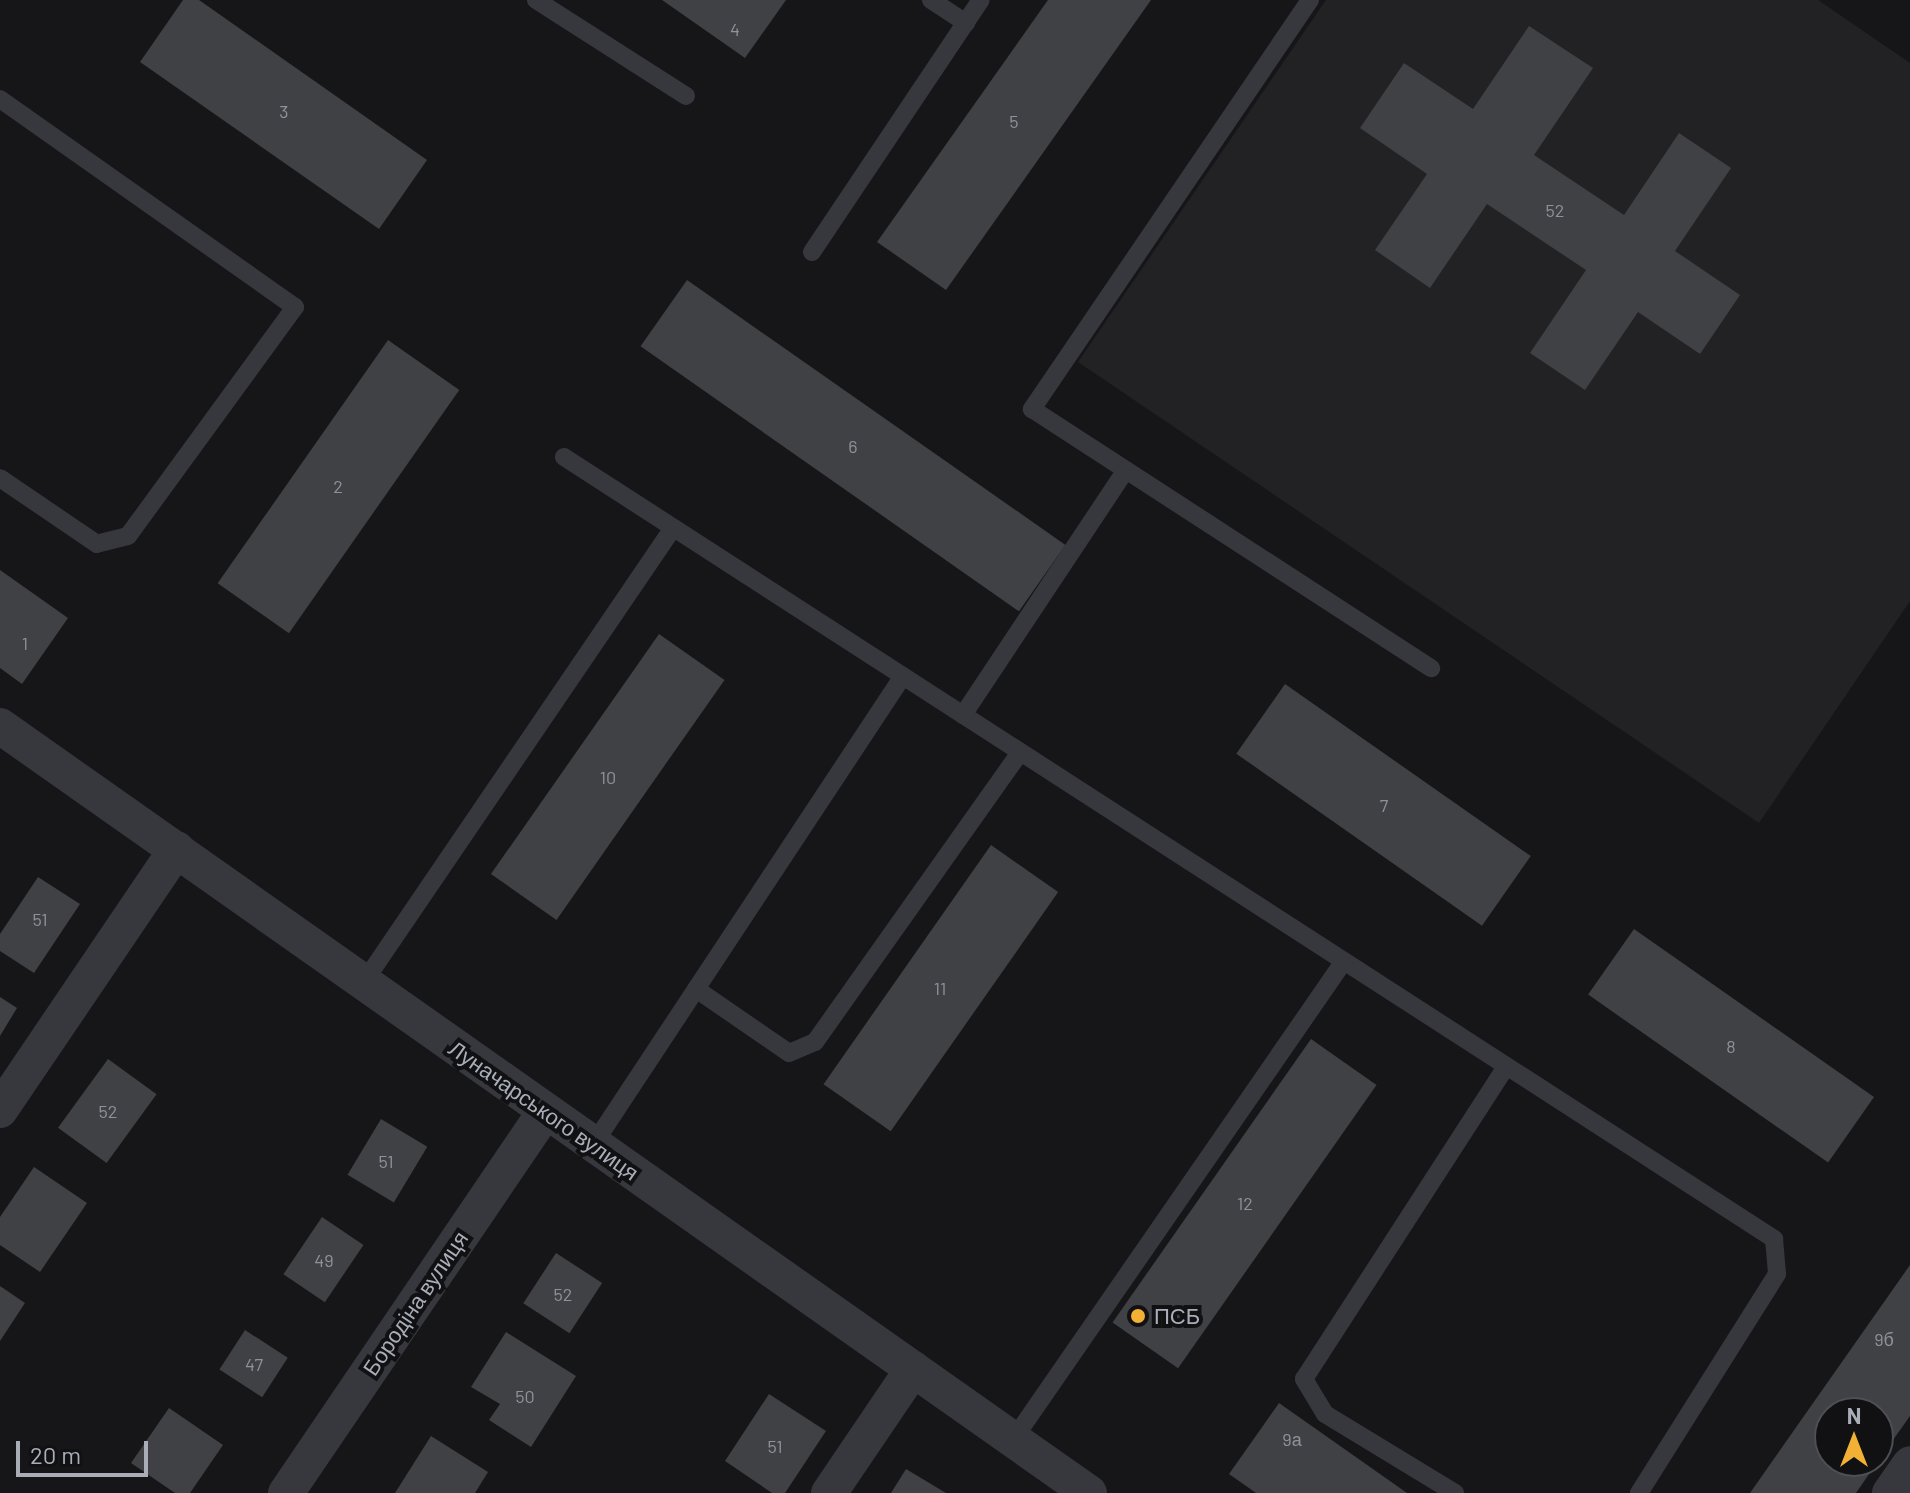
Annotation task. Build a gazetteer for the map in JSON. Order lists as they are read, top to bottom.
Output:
{
  "streets": {
    "street": ["Луначарського вулиця", "Бородіна вулиця"]
  },
  "crossings": [
    ["Луначарського вулиця", "Бородіна вулиця"]
  ],
  "places": ["ПСБ"],
  "house_numbers": [
    "4",
    "3",
    "5",
    "52",
    "6",
    "2",
    "1",
    "10",
    "7",
    "51",
    "11",
    "8",
    "52",
    "51",
    "12",
    "49",
    "52",
    "9б",
    "47",
    "50",
    "9а",
    "51"
  ],
  "scale_bar": "20 m",
  "north": "top"
}
